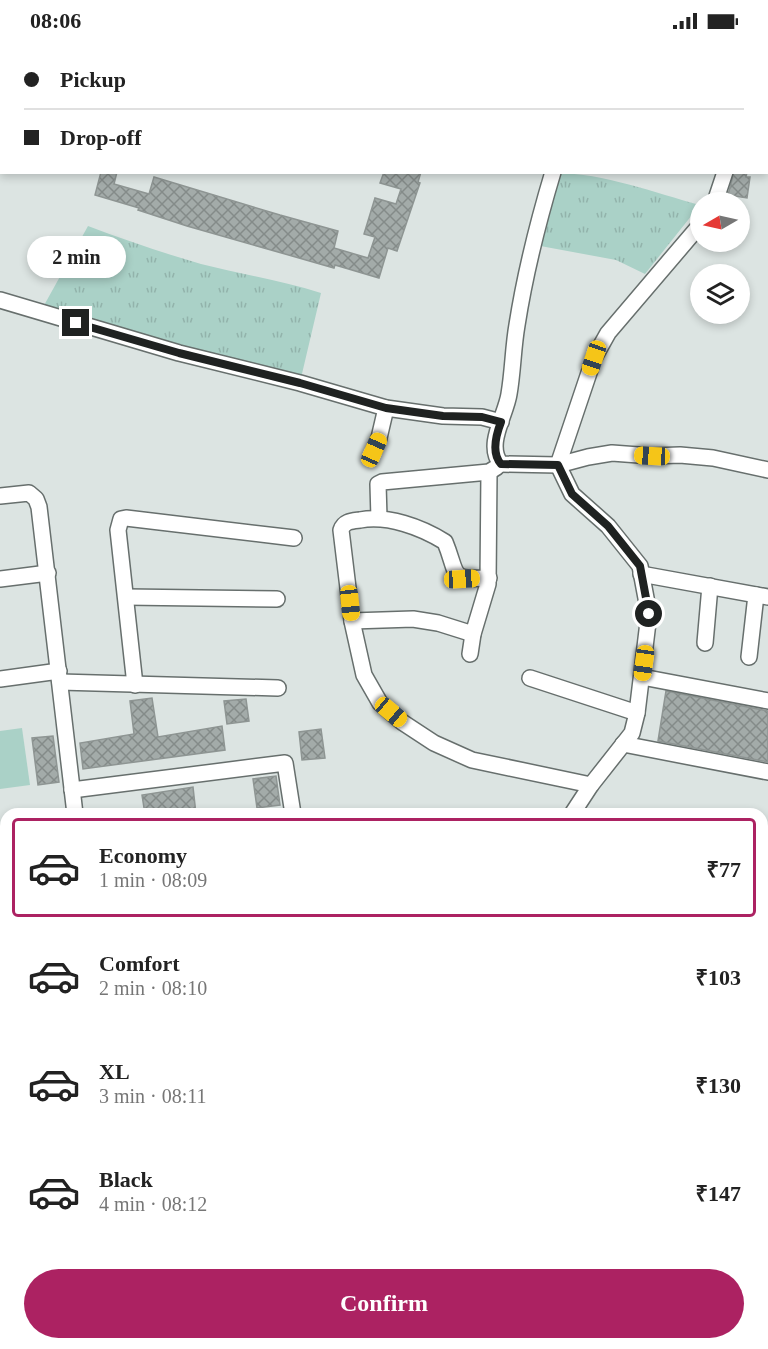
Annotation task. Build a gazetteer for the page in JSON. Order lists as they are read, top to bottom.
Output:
{
  "north": "left",
  "page": {
    "status": "08:06",
    "banner": ["Pickup", "Drop-off"],
    "bubble": "2 min",
    "list": [
      {
        "name": "Economy",
        "note": "1 min · 08:09",
        "value": "₹77"
      },
      {
        "name": "Comfort",
        "note": "2 min · 08:10",
        "value": "₹103"
      },
      {
        "name": "XL",
        "note": "3 min · 08:11",
        "value": "₹130"
      },
      {
        "name": "Black",
        "note": "4 min · 08:12",
        "value": "₹147"
      }
    ],
    "buttons": "Confirm"
  }
}
